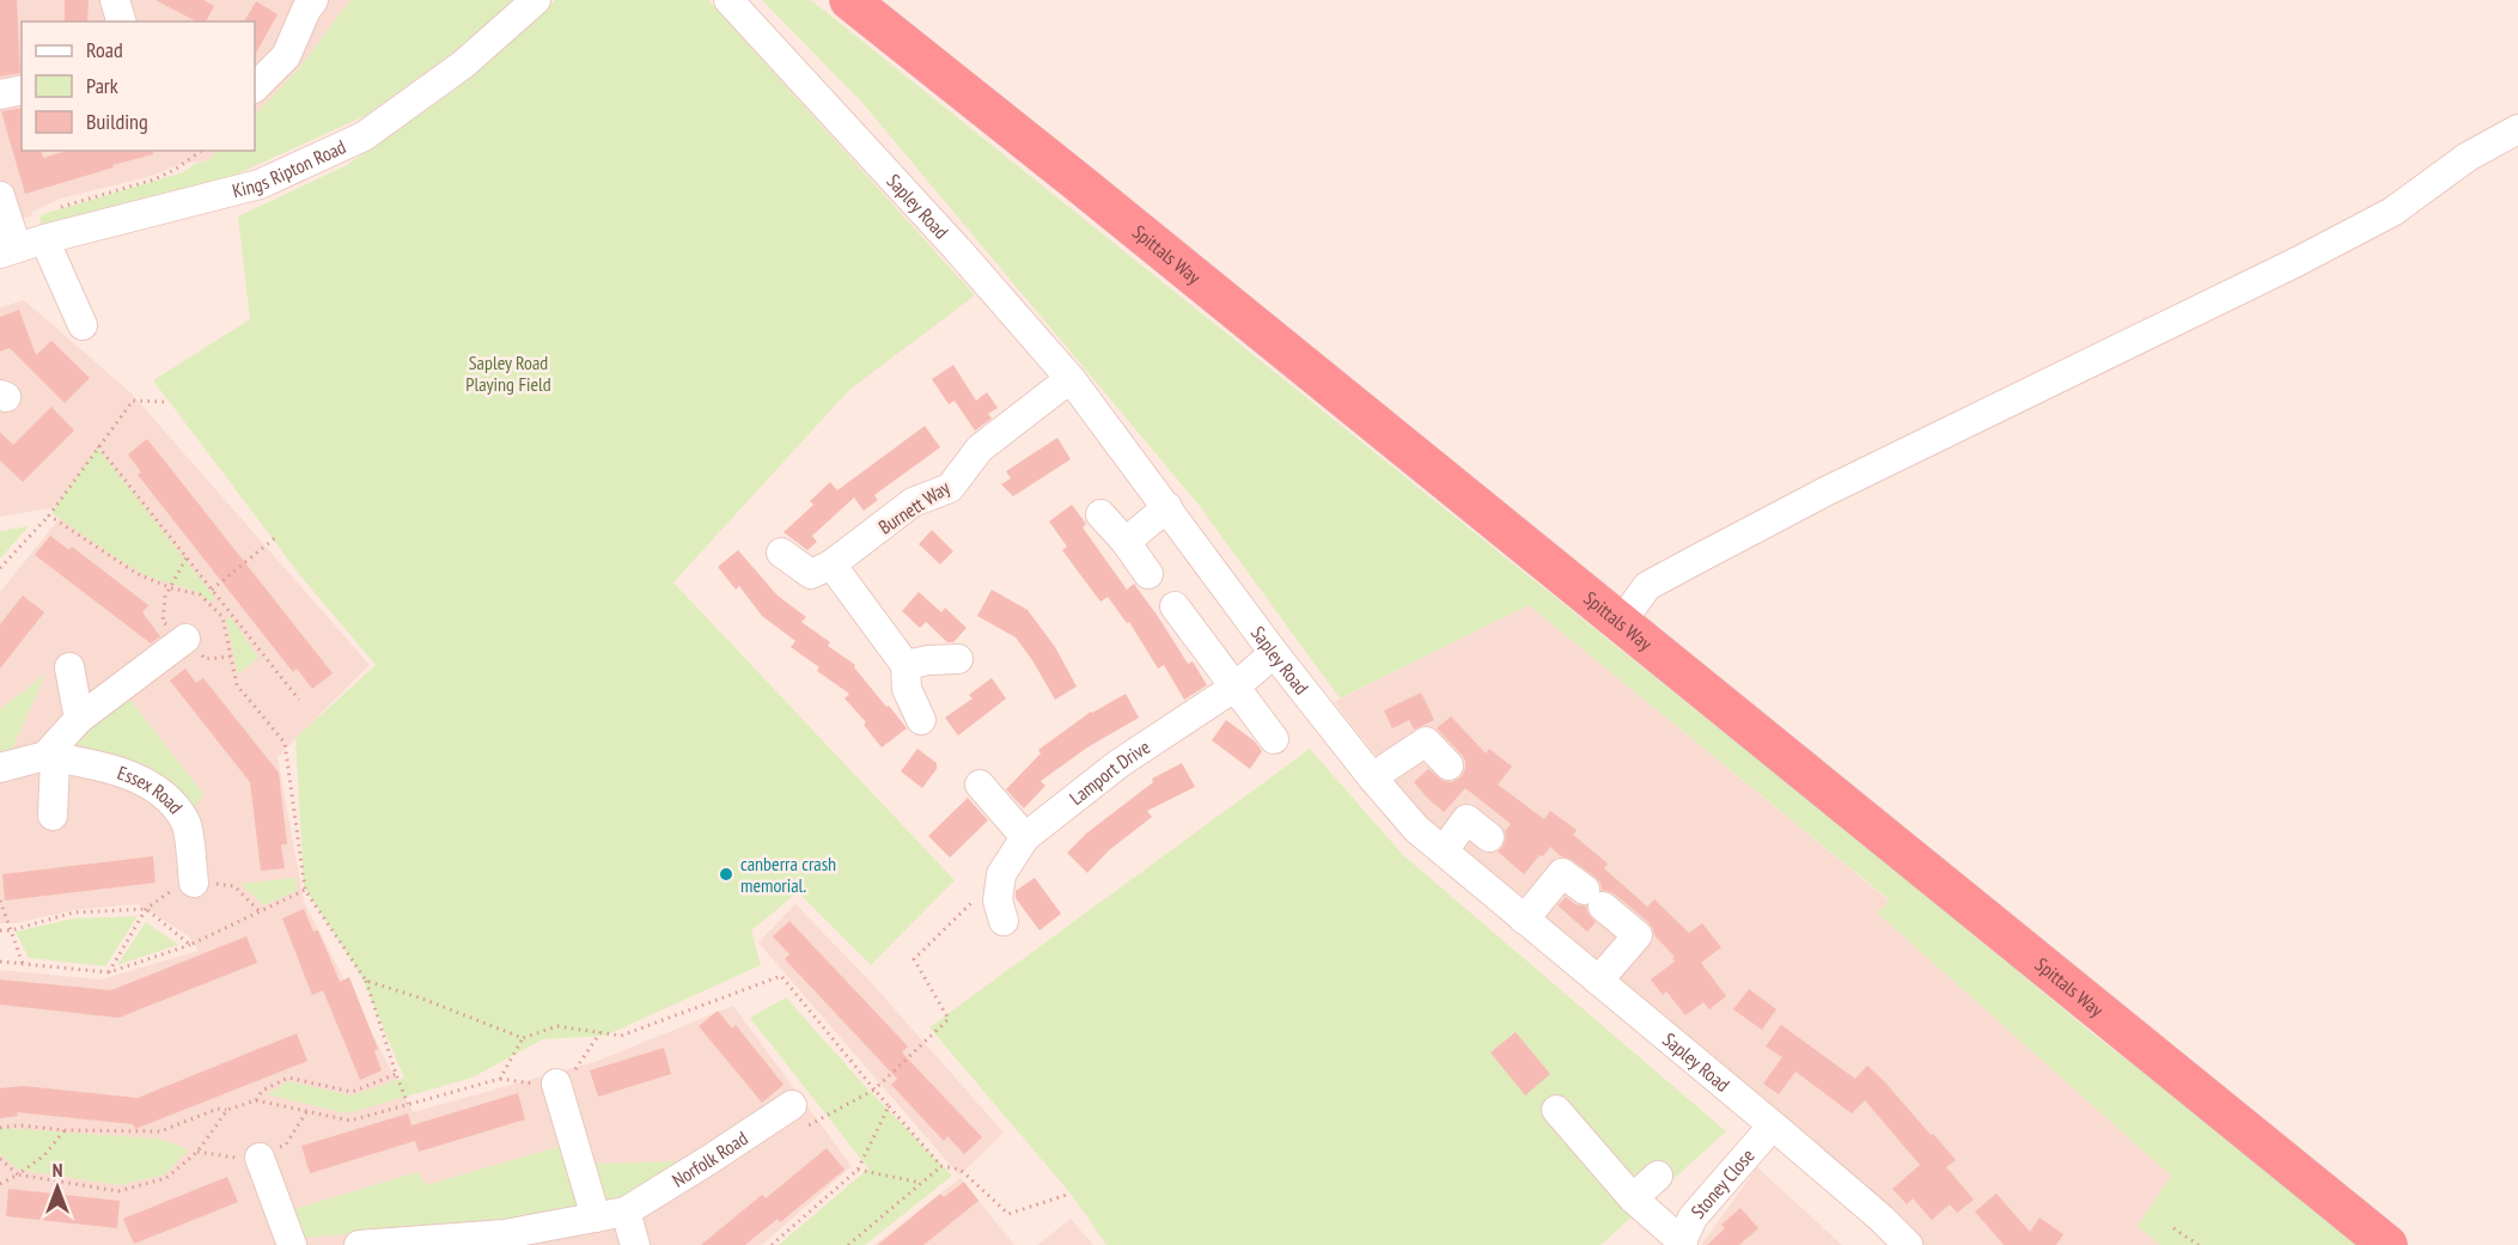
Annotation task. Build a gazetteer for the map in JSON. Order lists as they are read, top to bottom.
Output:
{
  "streets": {
    "highway": ["Spittals Way"],
    "street": [
      "Kings Ripton Road",
      "Sapley Road",
      "Burnett Way",
      "Lamport Drive",
      "Essex Road",
      "Norfolk Road",
      "Stoney Close"
    ]
  },
  "crossings": [
    ["Sapley Road", "Burnett Way"],
    ["Sapley Road", "Lamport Drive"],
    ["Sapley Road", "Stoney Close"]
  ],
  "parks": ["Sapley Road Playing Field"],
  "places": ["canberra crash memorial."],
  "legend": ["Road", "Park", "Building"],
  "north": "top"
}
